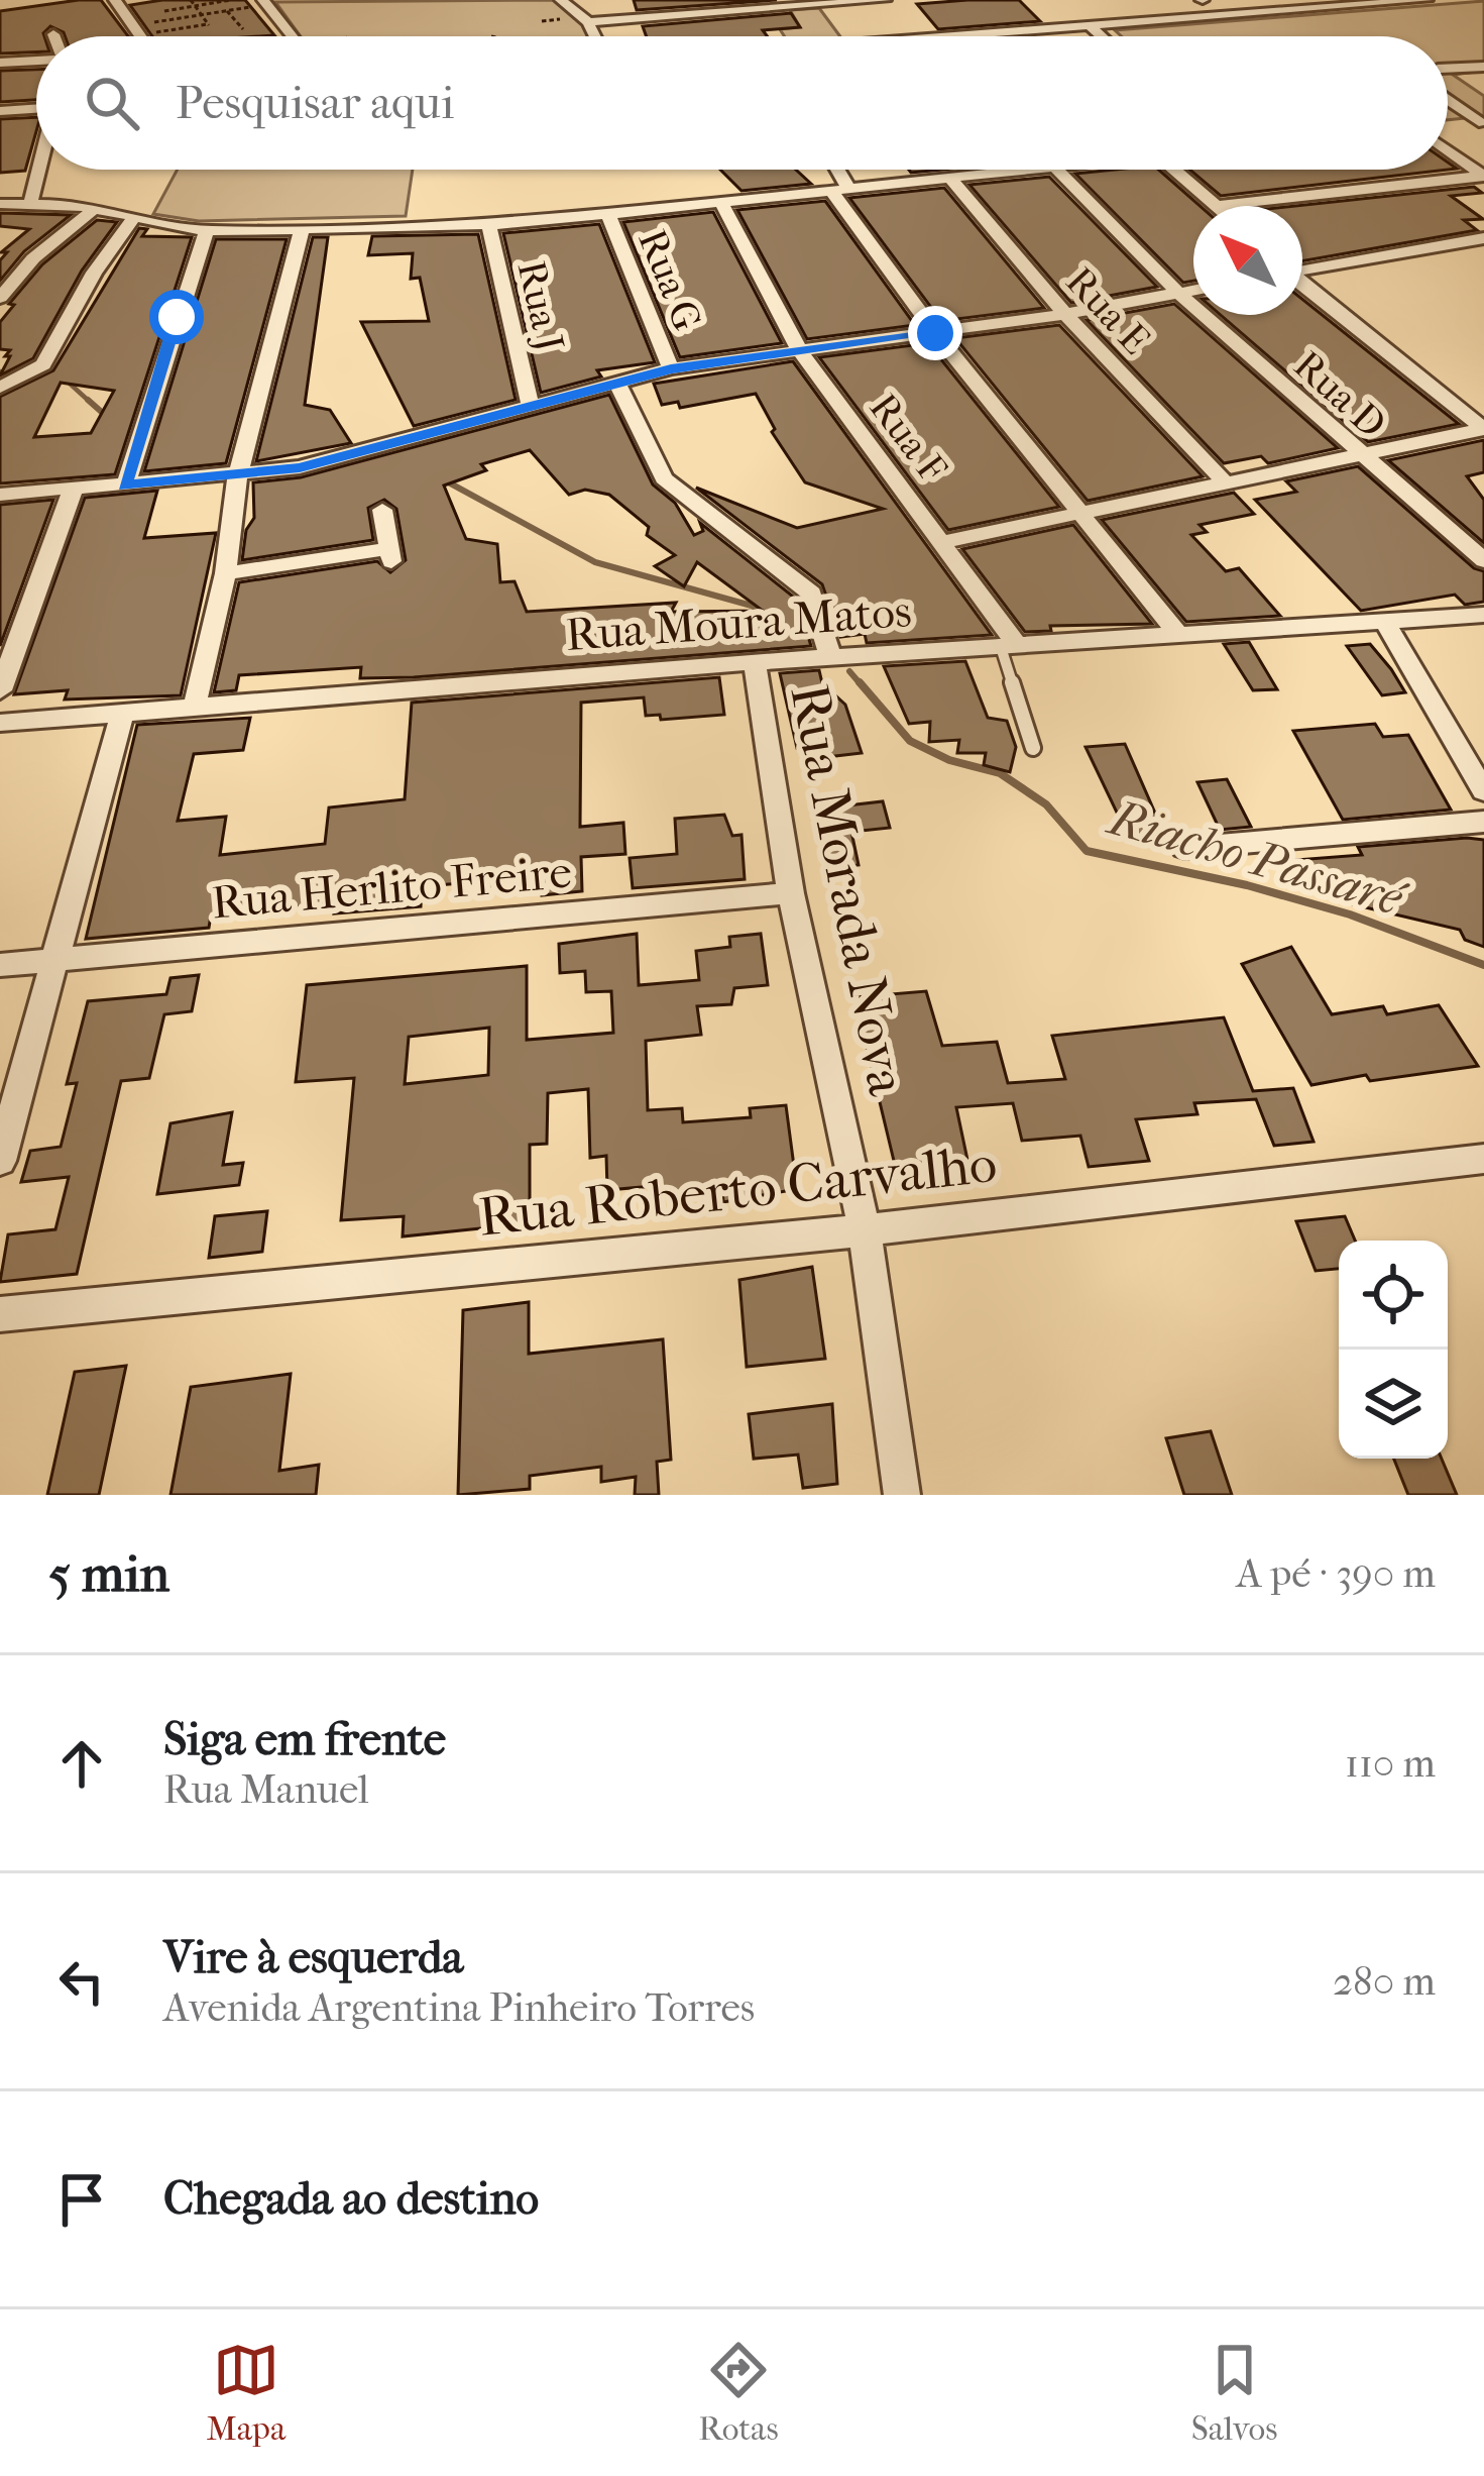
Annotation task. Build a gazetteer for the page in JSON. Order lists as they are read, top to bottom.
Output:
{
  "streets": {
    "street": [
      "Rua G",
      "Rua J",
      "Rua E",
      "Rua D",
      "Rua F",
      "Rua Moura Matos",
      "Rua Herlito Freire",
      "Rua Morada Nova",
      "Rua Roberto Carvalho"
    ]
  },
  "crossings": [
    ["Rua F", "Rua Moura Matos"],
    ["Rua Moura Matos", "Rua Morada Nova"],
    ["Rua Herlito Freire", "Rua Morada Nova"],
    ["Rua Morada Nova", "Rua Roberto Carvalho"]
  ],
  "water": ["Riacho Passaré"],
  "north": "top left",
  "page": {
    "search": "Pesquisar aqui",
    "heading": ["5 min", "A pé · 390 m"],
    "list": [
      ["Siga em frente", "Rua Manuel", "110 m"],
      ["Vire à esquerda", "Avenida Argentina Pinheiro Torres", "280 m"],
      "Chegada ao destino"
    ],
    "nav": ["Mapa", "Rotas", "Salvos"]
  }
}
